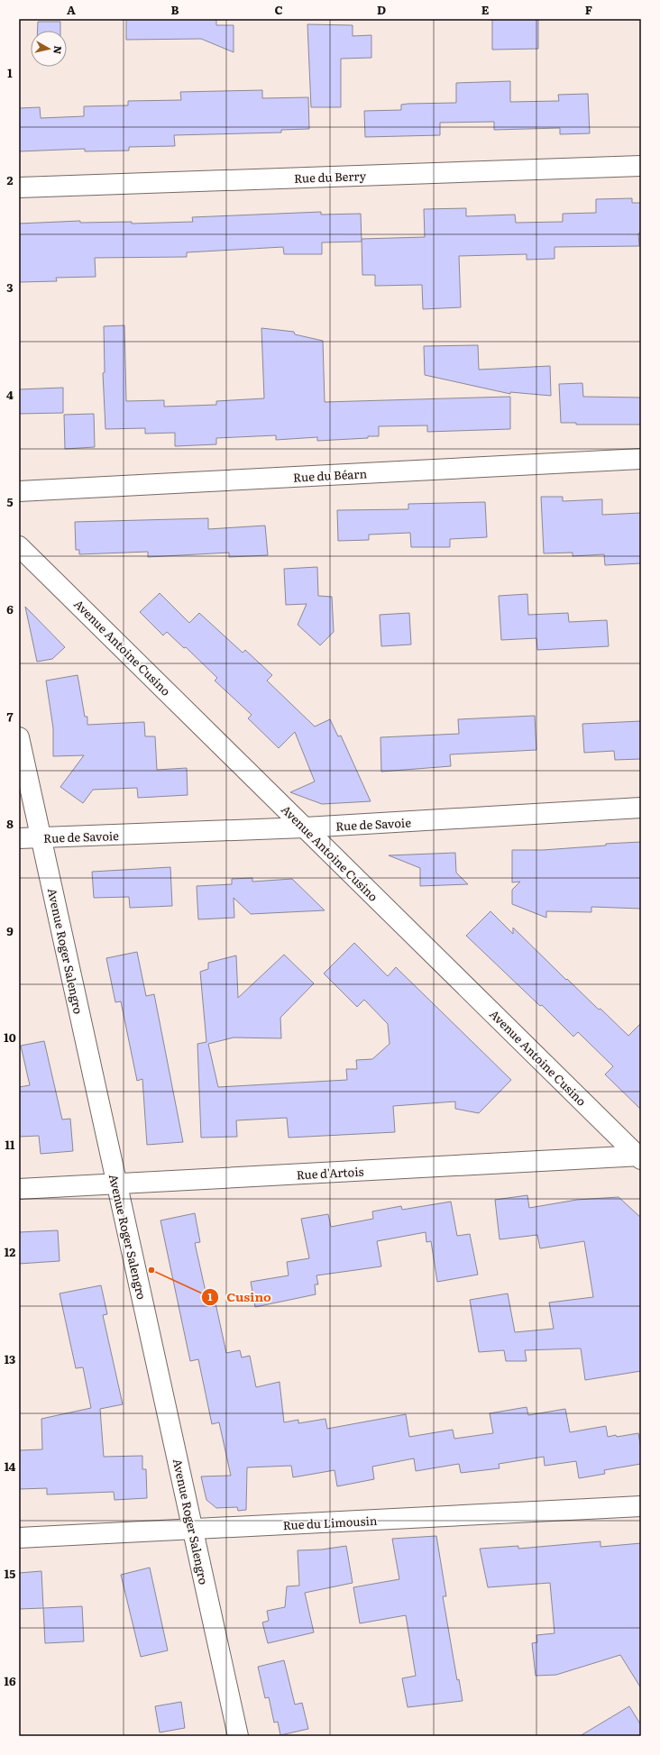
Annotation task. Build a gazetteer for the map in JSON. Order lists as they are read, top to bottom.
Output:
{
  "streets": {
    "street": [
      "Rue du Berry",
      "Rue du Béarn",
      "Avenue Antoine Cusino",
      "Rue de Savoie",
      "Avenue Roger Salengro",
      "Rue d'Artois",
      "Rue du Limousin"
    ]
  },
  "crossings": [
    ["Avenue Antoine Cusino", "Rue de Savoie"],
    ["Avenue Antoine Cusino", "Rue d'Artois"],
    ["Rue de Savoie", "Avenue Roger Salengro"],
    ["Avenue Roger Salengro", "Rue d'Artois"],
    ["Avenue Roger Salengro", "Rue du Limousin"]
  ],
  "places": ["Cusino"],
  "north": "right",
  "grid": {
    "columns": [
      "A",
      "B",
      "C",
      "D",
      "E",
      "F"
    ],
    "rows": [
      "1",
      "2",
      "3",
      "4",
      "5",
      "6",
      "7",
      "8",
      "9",
      "10",
      "11",
      "12",
      "13",
      "14",
      "15",
      "16"
    ]
  }
}
